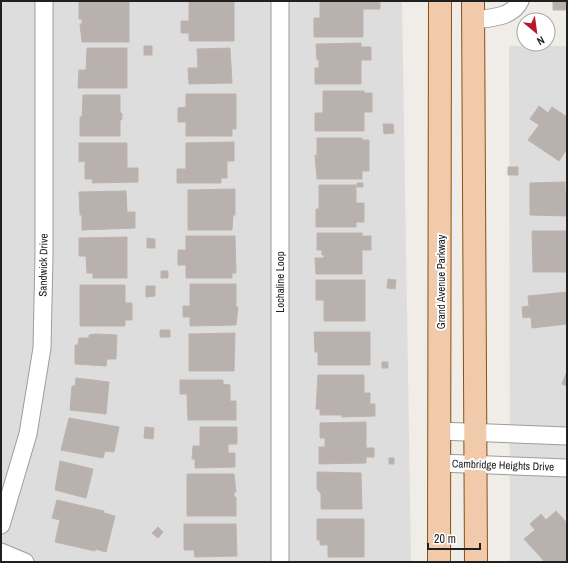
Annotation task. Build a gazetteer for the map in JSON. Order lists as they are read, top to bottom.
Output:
{
  "streets": {
    "main road": ["Grand Avenue Parkway"],
    "street": ["Sandwick Drive", "Lochaline Loop", "Cambridge Heights Drive"]
  },
  "crossings": [
    ["Grand Avenue Parkway", "Cambridge Heights Drive"]
  ],
  "scale_bar": "20 m",
  "north": "bottom right"
}
